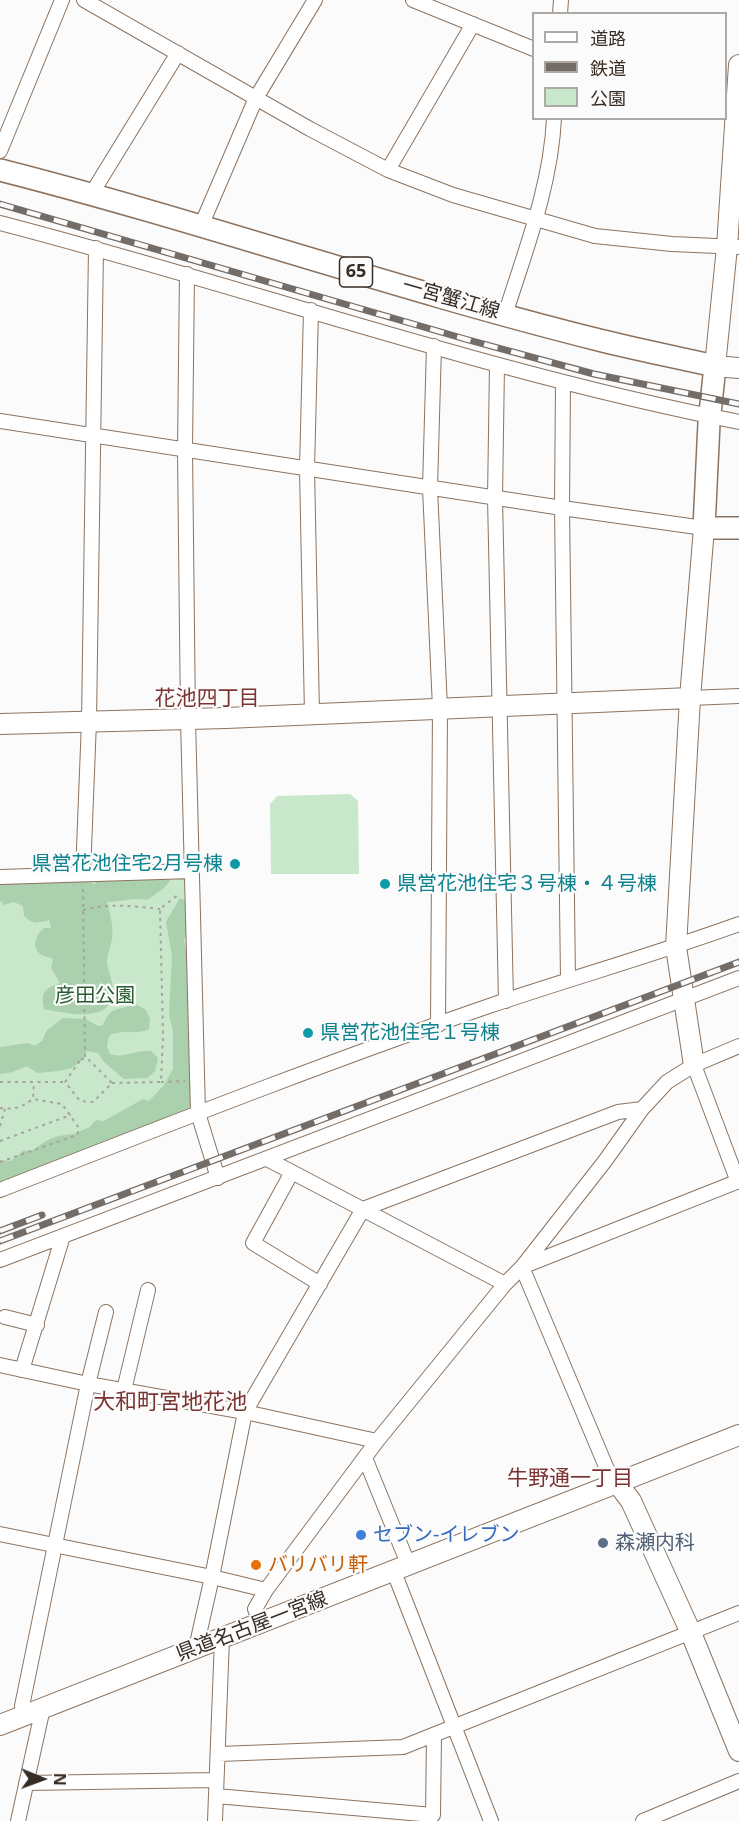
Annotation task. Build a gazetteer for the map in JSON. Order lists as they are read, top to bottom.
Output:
{
  "streets": {
    "main road": ["65", "一宮蟹江線"],
    "street": ["県道名古屋一宮線"]
  },
  "districts": ["花池四丁目", "大和町宮地花池", "牛野通一丁目"],
  "parks": ["彦田公園"],
  "places": [
    "県営花池住宅2月号棟",
    "県営花池住宅３号棟・４号棟",
    "県営花池住宅１号棟",
    "セブン-イレブン",
    "森瀬内科",
    "バリバリ軒"
  ],
  "legend": ["道路", "鉄道", "公園"],
  "north": "right"
}
